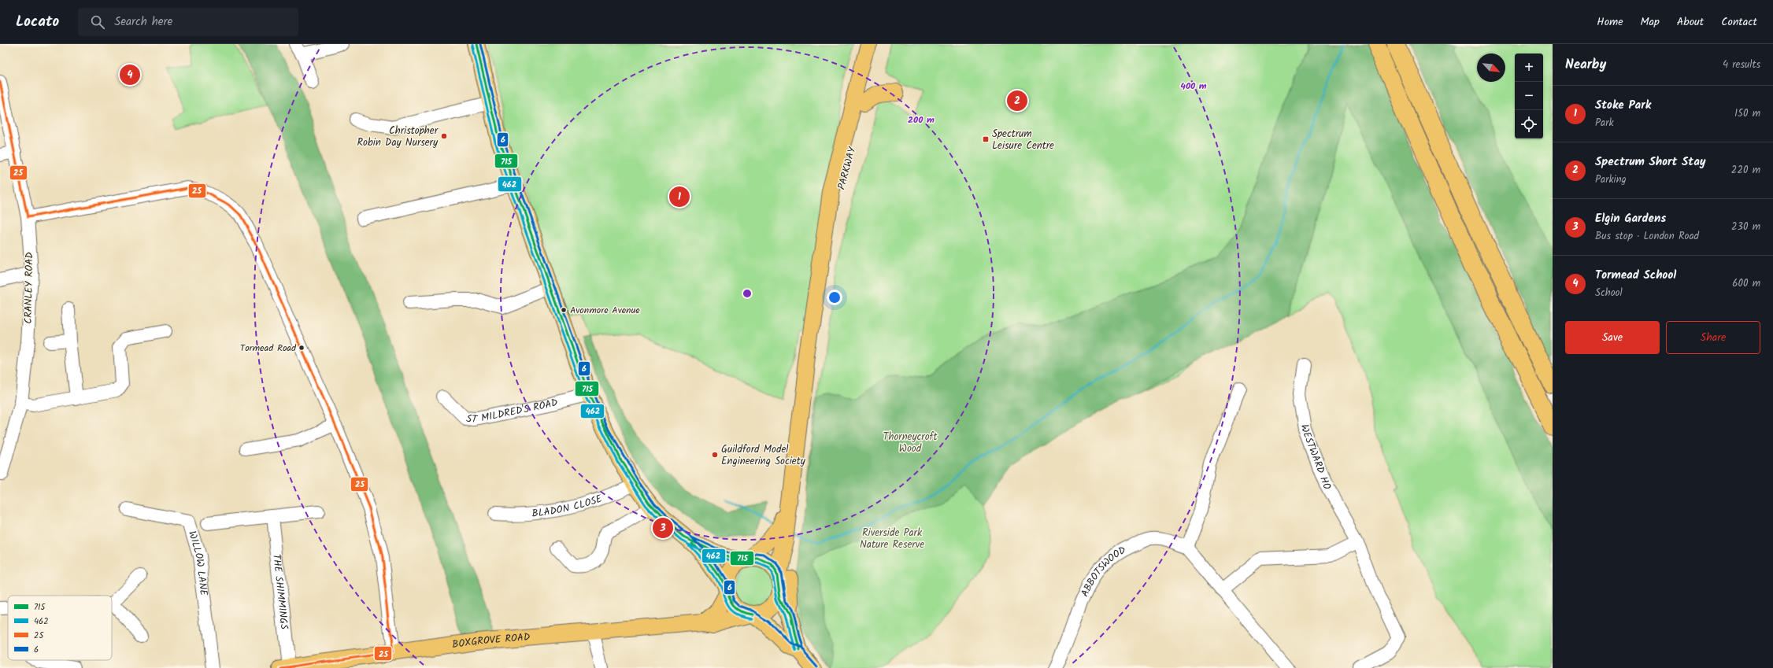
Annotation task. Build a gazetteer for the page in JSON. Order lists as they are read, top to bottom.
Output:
{
  "streets": {
    "main road": ["PARKWAY", "BOXGROVE ROAD"],
    "street": [
      "CRANLEY ROAD",
      "ST MILDRED'S ROAD",
      "WESTWARD HO",
      "BLADON CLOSE",
      "WILLOW LANE",
      "ABBOTSWOOD",
      "THE SHIMMINGS"
    ]
  },
  "crossings": [
    ["THE SHIMMINGS", "BOXGROVE ROAD"]
  ],
  "parks": ["Thorneycroft Wood", "Riverside Park Nature Reserve"],
  "places": {
    "other": [
      "Christopher Robin Day Nursery",
      "Avonmore Avenue",
      "Tormead Road",
      "Guildford Model Engineering Society"
    ],
    "transit": ["Spectrum Leisure Centre"]
  },
  "lines": [
    "transit line 715",
    "transit line 6",
    "transit line 462",
    "transit line 25"
  ],
  "legend": [
    "715",
    "462",
    "25",
    "6"
  ],
  "north": "bottom right",
  "page": {
    "header": "Locato",
    "search": "Search here",
    "nav": [
      "Home",
      "Map",
      "About",
      "Contact"
    ],
    "heading": ["Nearby", "4 results"],
    "map_buttons": ["+", "−"],
    "pins": [
      "4",
      "2",
      "1",
      "3"
    ],
    "list": [
      {
        "mark": "1",
        "name": "Stoke Park",
        "note": "Park",
        "value": "150 m"
      },
      {
        "mark": "2",
        "name": "Spectrum Short Stay",
        "note": "Parking",
        "value": "220 m"
      },
      {
        "mark": "3",
        "name": "Elgin Gardens",
        "note": "Bus stop · London Road",
        "value": "230 m"
      },
      {
        "mark": "4",
        "name": "Tormead School",
        "note": "School",
        "value": "600 m"
      }
    ],
    "buttons": ["Save", "Share"]
  },
  "rings": ["400 m", "200 m"]
}
